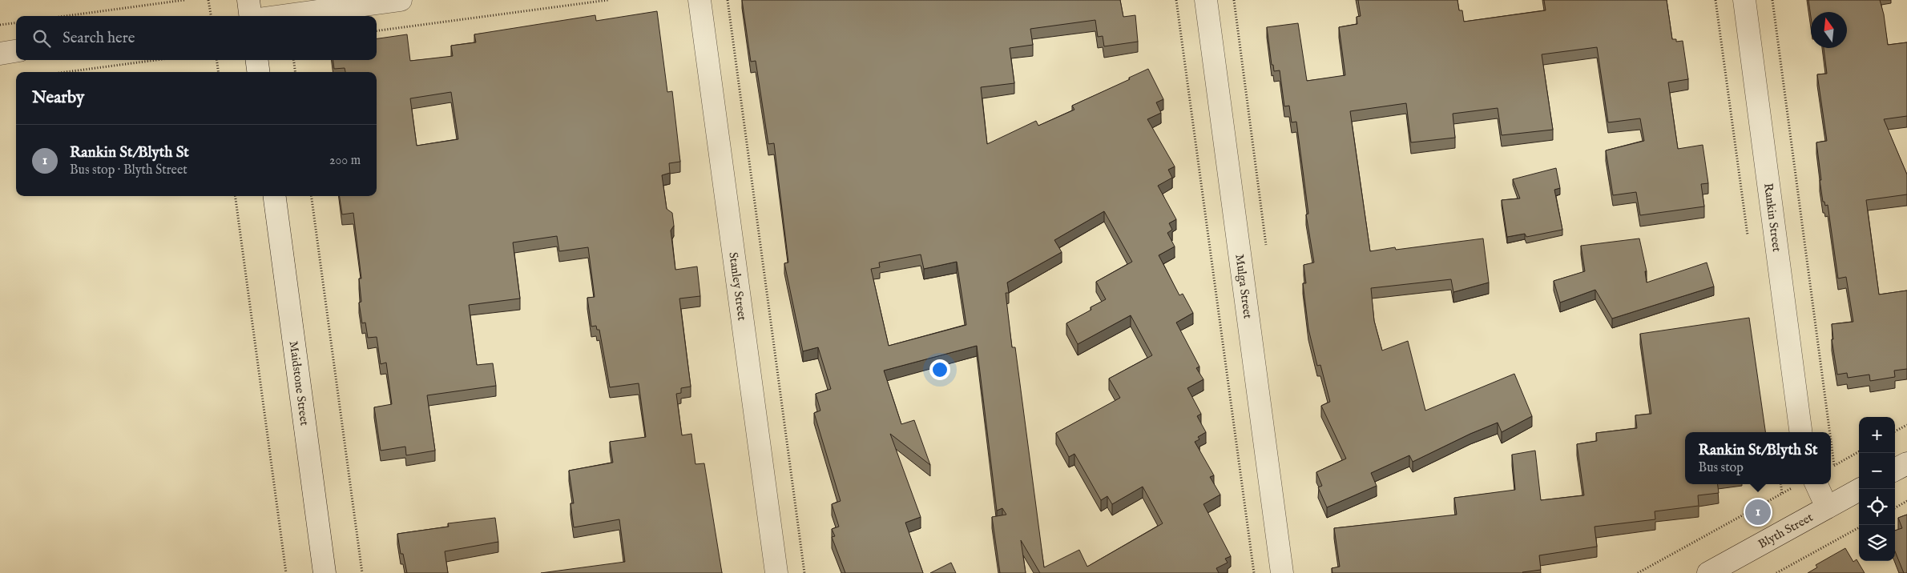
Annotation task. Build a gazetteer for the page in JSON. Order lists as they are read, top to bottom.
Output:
{
  "streets": {
    "street": [
      "Rankin Street",
      "Stanley Street",
      "Mulga Street",
      "Maidstone Street",
      "Blyth Street"
    ]
  },
  "north": "top",
  "page": {
    "search": "Search here",
    "heading": "Nearby",
    "list": [
      {
        "mark": "1",
        "name": "Rankin St/Blyth St",
        "note": "Bus stop · Blyth Street",
        "value": "200 m"
      }
    ],
    "map_buttons": ["+", "−"],
    "popup": ["Rankin St/Blyth St", "Bus stop"],
    "pins": "1"
  }
}
